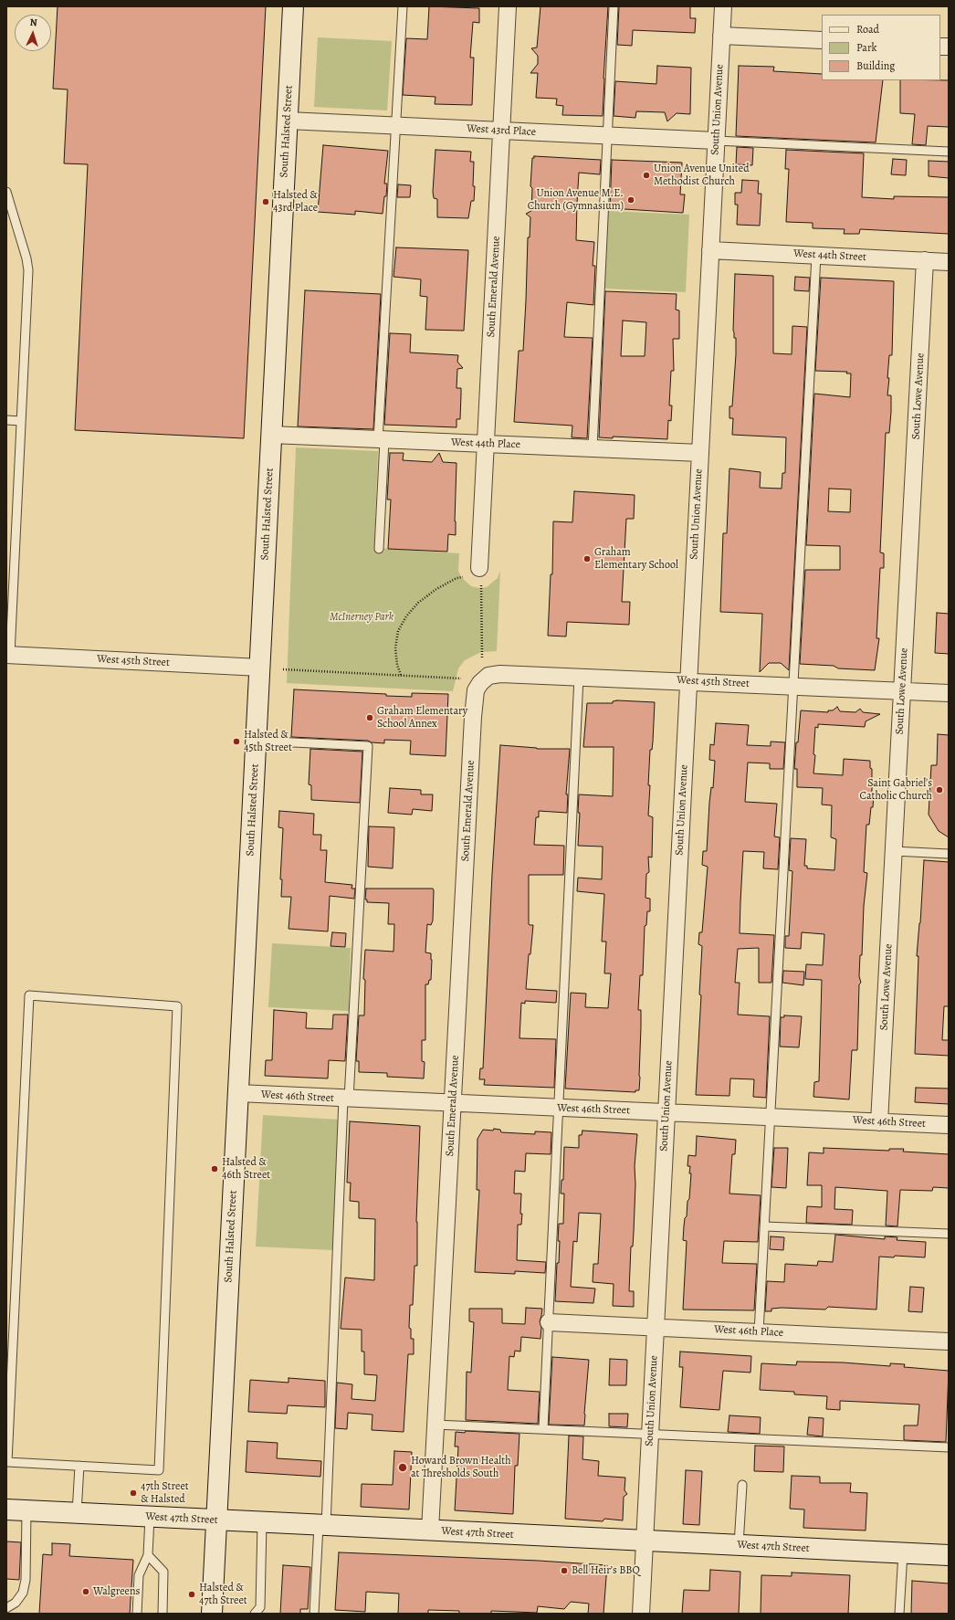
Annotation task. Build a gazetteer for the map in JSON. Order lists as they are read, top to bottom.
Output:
{
  "streets": {
    "main road": ["South Halsted Street", "West 47th Street"],
    "street": [
      "South Union Avenue",
      "West 43rd Place",
      "West 44th Street",
      "South Emerald Avenue",
      "South Lowe Avenue",
      "West 44th Place",
      "West 45th Street",
      "West 46th Street",
      "West 46th Place"
    ]
  },
  "crossings": [
    ["South Union Avenue", "West 43rd Place"],
    ["South Union Avenue", "West 44th Street"],
    ["South Union Avenue", "West 44th Place"],
    ["South Union Avenue", "West 45th Street"],
    ["South Union Avenue", "West 46th Street"],
    ["South Union Avenue", "West 46th Place"],
    ["South Union Avenue", "West 47th Street"],
    ["West 43rd Place", "South Halsted Street"],
    ["West 43rd Place", "South Emerald Avenue"],
    ["South Halsted Street", "West 44th Place"],
    ["South Halsted Street", "West 45th Street"],
    ["South Halsted Street", "West 46th Street"],
    ["South Halsted Street", "West 47th Street"],
    ["West 44th Street", "South Lowe Avenue"],
    ["South Emerald Avenue", "West 44th Place"],
    ["South Emerald Avenue", "West 45th Street"],
    ["South Emerald Avenue", "West 46th Street"],
    ["South Emerald Avenue", "West 47th Street"],
    ["South Lowe Avenue", "West 45th Street"],
    ["South Lowe Avenue", "West 46th Street"]
  ],
  "parks": ["McInerney Park"],
  "places": [
    "Union Avenue United Methodist Church",
    "Union Avenue M.E. Church (Gymnasium)",
    "Halsted & 43rd Place",
    "Graham Elementary School",
    "Graham Elementary School Annex",
    "Halsted & 45th Street",
    "Saint Gabriel's Catholic Church",
    "Halsted & 46th Street",
    "Howard Brown Health at Thresholds South",
    "47th Street & Halsted",
    "Bell Heir’s BBQ",
    "Walgreens",
    "Halsted & 47th Street"
  ],
  "legend": ["Road", "Park", "Building"],
  "north": "top"
}
